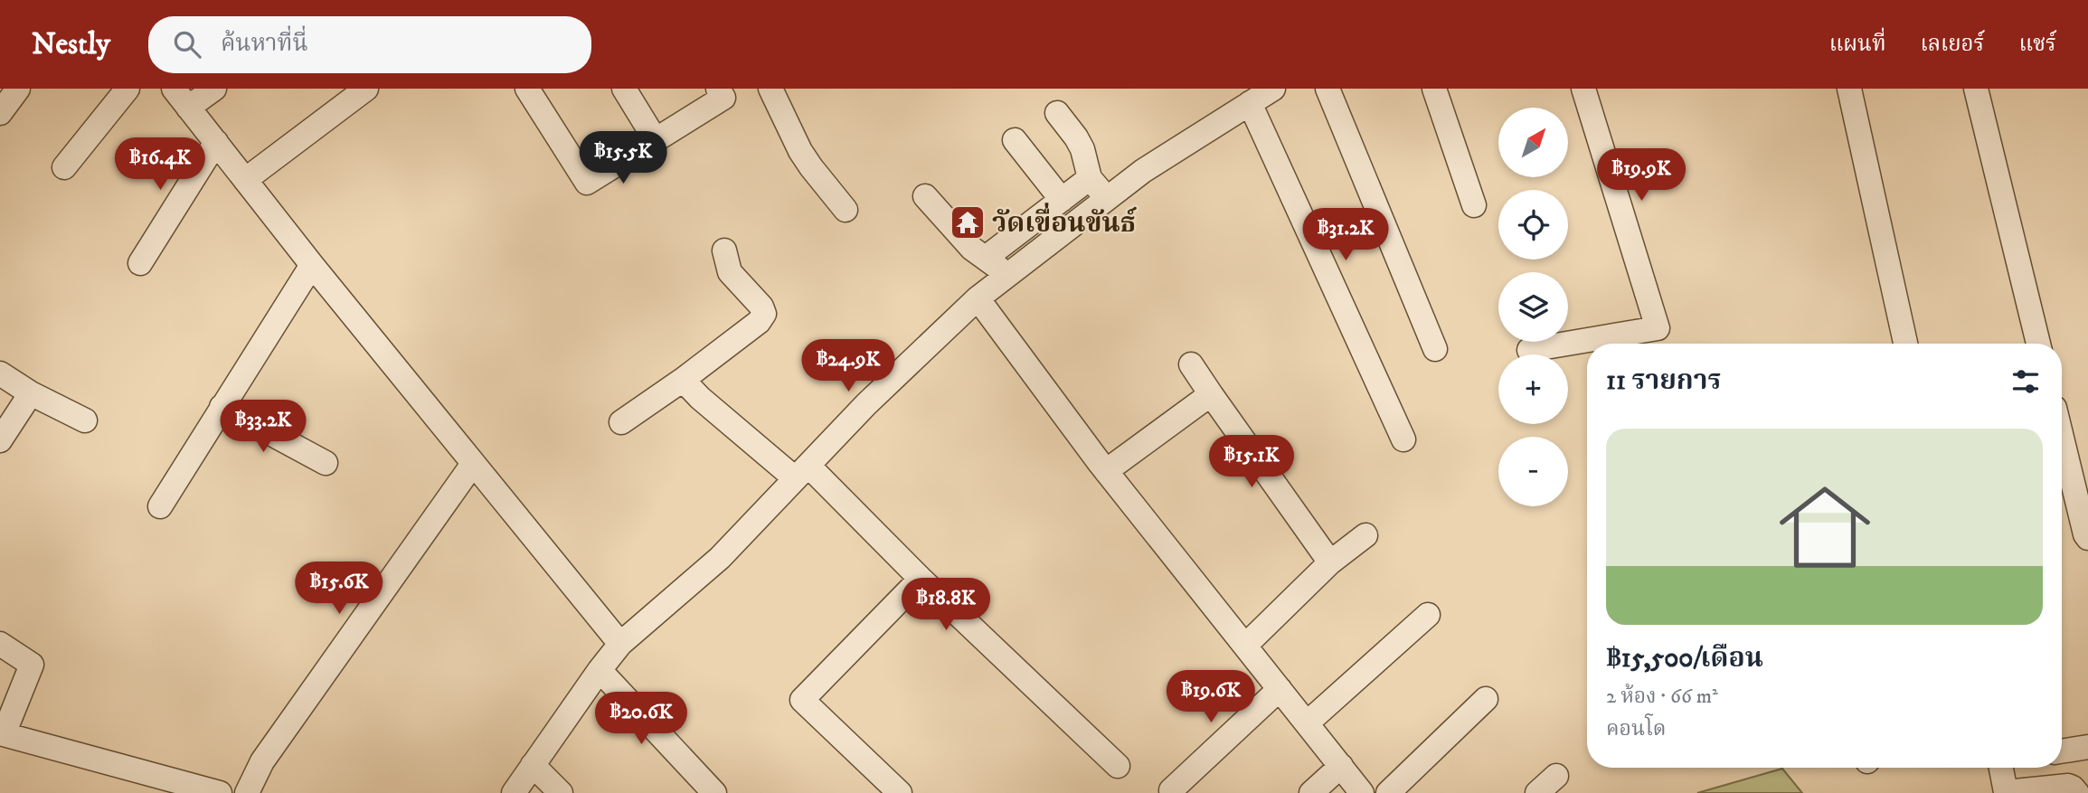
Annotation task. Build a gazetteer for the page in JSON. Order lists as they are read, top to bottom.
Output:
{
  "places": {
    "temple": ["วัดเขื่อนขันธ์"]
  },
  "north": "top right",
  "page": {
    "header": "Nestly",
    "search": "ค้นหาที่นี่",
    "nav": ["แผนที่", "เลเยอร์", "แชร์"],
    "map_buttons": ["+", "−"],
    "price": [
      "฿15.5K",
      "฿16.4K",
      "฿19.9K",
      "฿31.2K",
      "฿24.9K",
      "฿33.2K",
      "฿15.1K",
      "฿15.6K",
      "฿18.8K",
      "฿19.6K",
      "฿20.6K"
    ],
    "heading": "11 รายการ",
    "list": [
      {
        "name": "฿15,500/เดือน",
        "note": "2 ห้อง · 66 m² · คอนโด"
      }
    ]
  }
}
